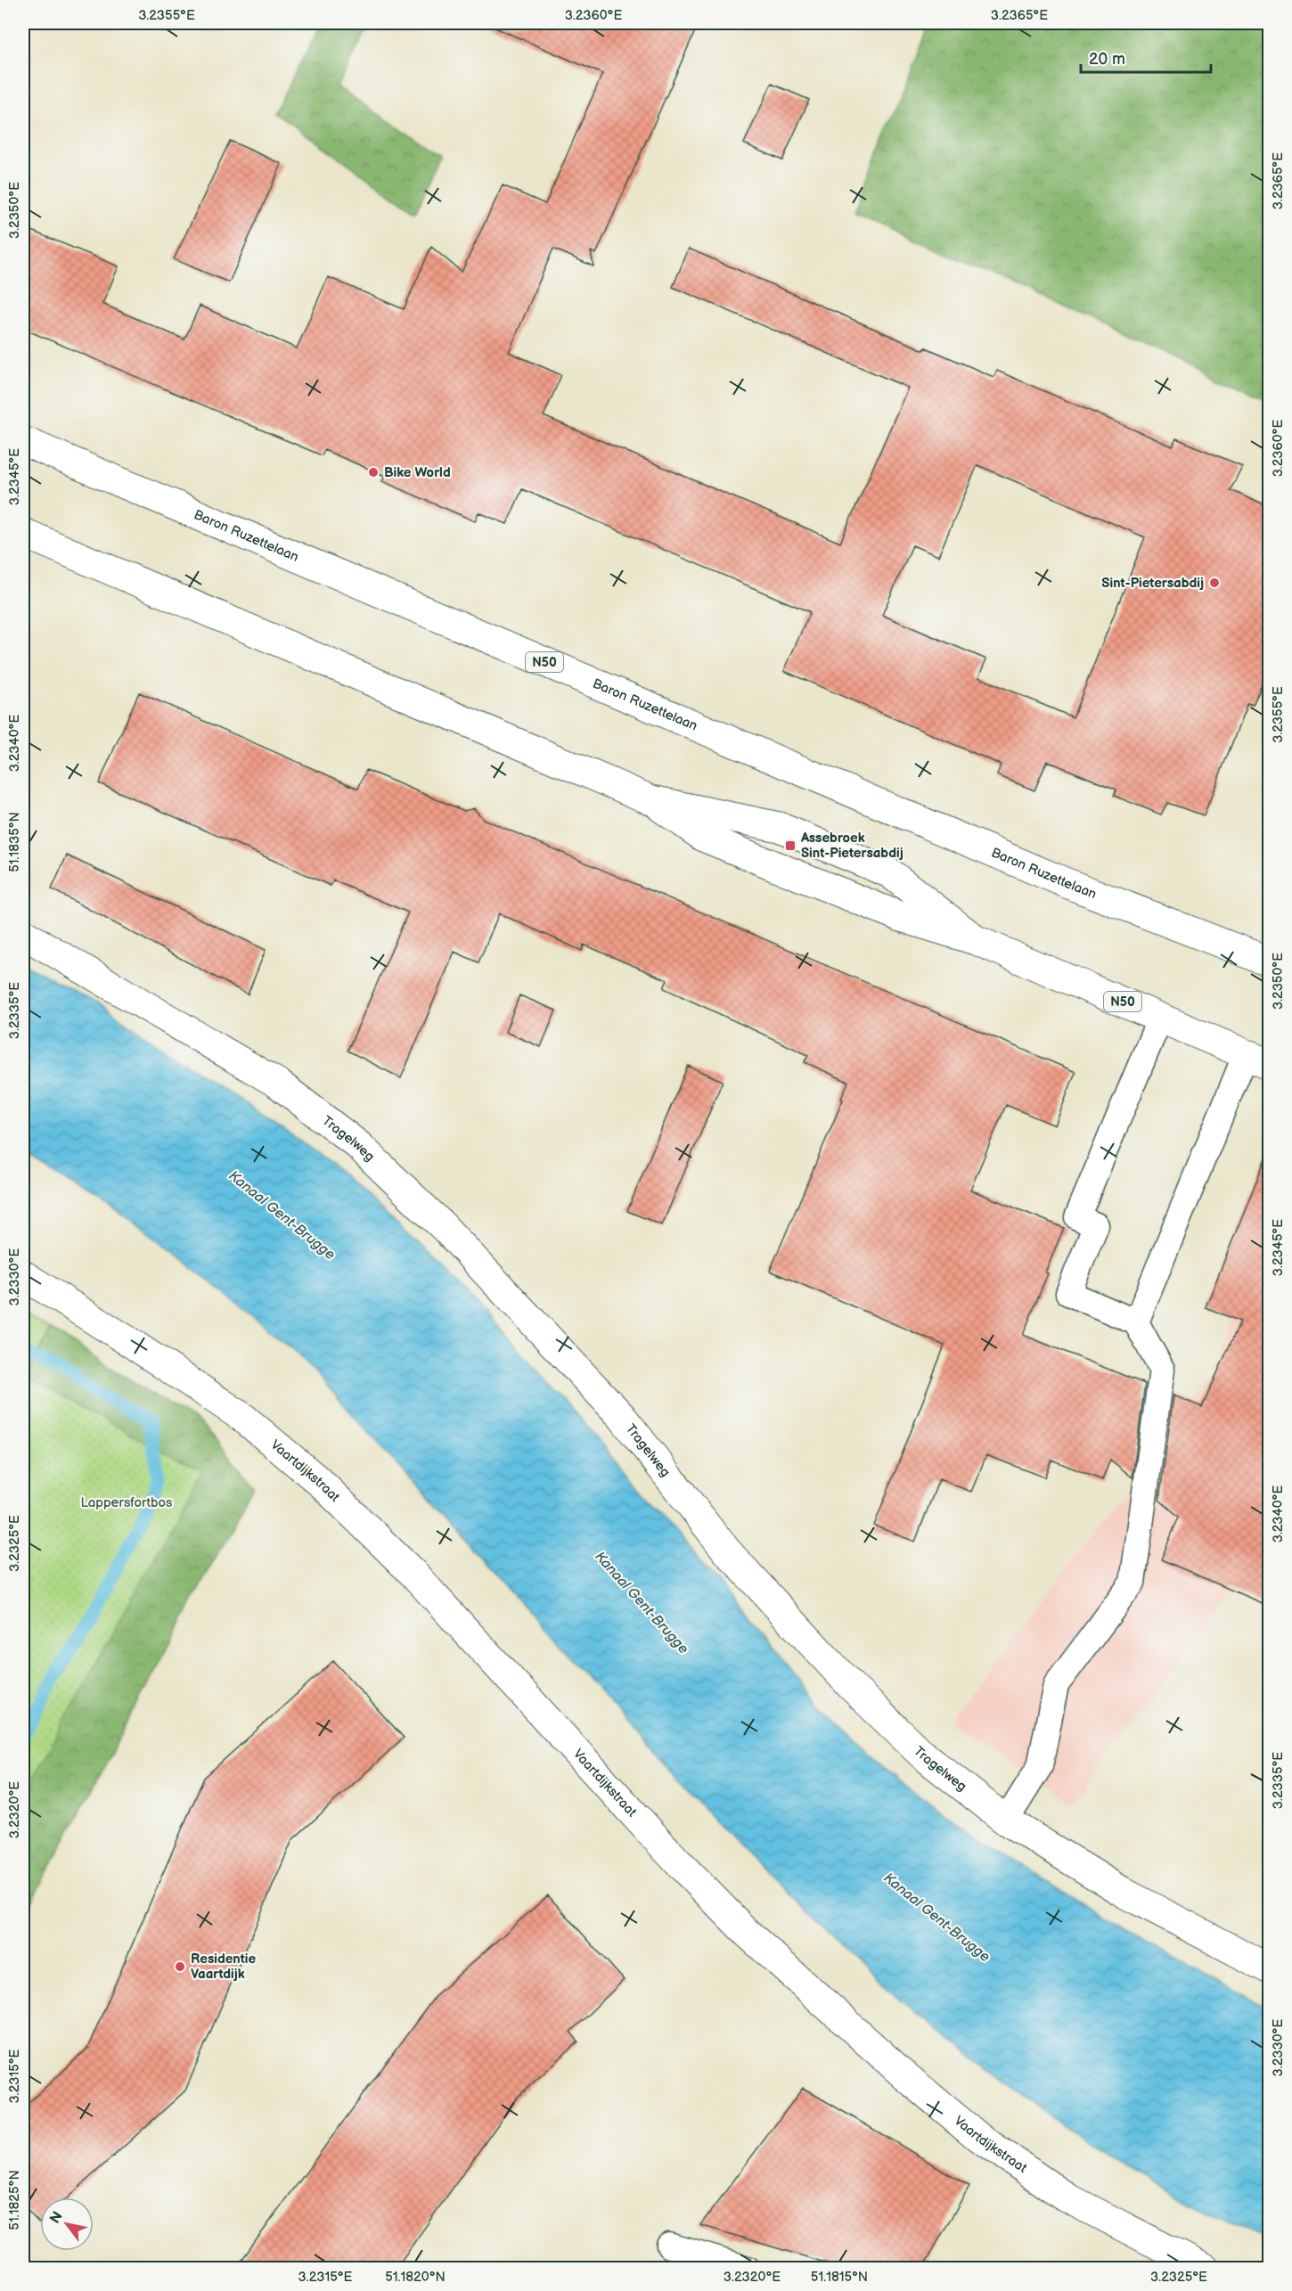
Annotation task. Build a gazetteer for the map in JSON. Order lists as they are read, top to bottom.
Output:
{
  "streets": {
    "street": [
      "Baron Ruzettelaan",
      "N50",
      "Tragelweg",
      "Vaartdijkstraat"
    ]
  },
  "water": ["Kanaal Gent-Brugge"],
  "parks": ["Lappersfortbos"],
  "places": {
    "other": ["Bike World", "Sint-Pietersabdij", "Residentie Vaartdijk"],
    "transit": ["Assebroek Sint-Pietersabdij"]
  },
  "scale_bar": "20 m",
  "north": "top left",
  "coordinates": [
    "3.2355°E",
    "3.2360°E",
    "3.2365°E",
    "3.2350°E",
    "3.2345°E",
    "3.2340°E",
    "51.1835°N",
    "3.2335°E",
    "3.2330°E",
    "3.2325°E",
    "3.2320°E",
    "3.2315°E",
    "51.1825°N",
    "51.1820°N",
    "51.1815°N"
  ]
}
